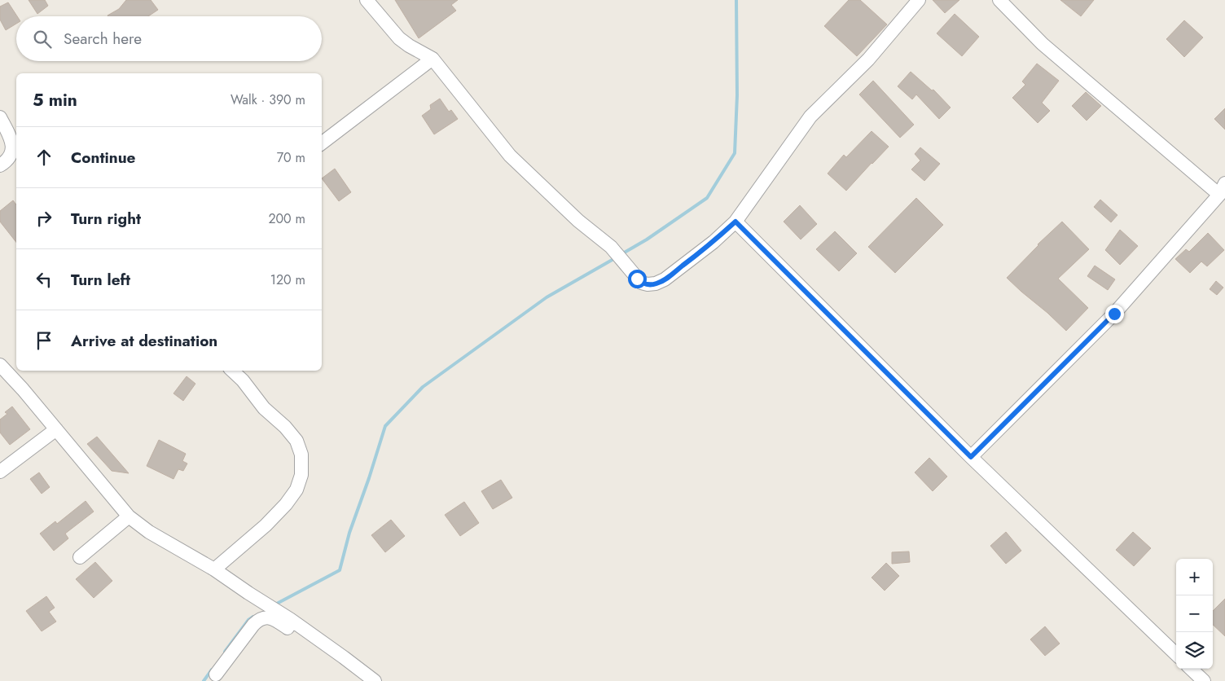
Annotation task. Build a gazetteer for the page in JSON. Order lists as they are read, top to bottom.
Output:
{
  "page": {
    "search": "Search here",
    "heading": ["5 min", "Walk · 390 m"],
    "list": [
      ["Continue", "70 m"],
      ["Turn right", "200 m"],
      ["Turn left", "120 m"],
      "Arrive at destination"
    ],
    "map_buttons": ["+", "−"]
  }
}
